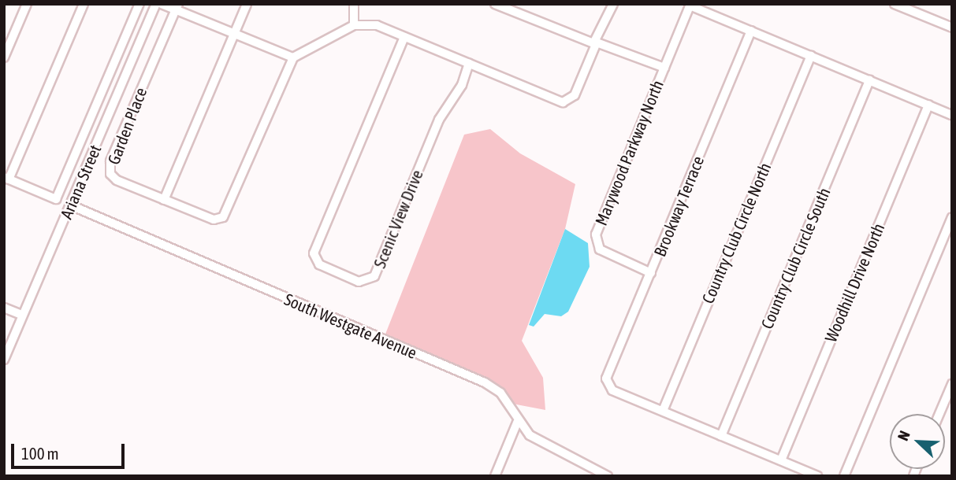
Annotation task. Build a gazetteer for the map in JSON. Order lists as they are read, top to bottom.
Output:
{
  "streets": {
    "street": [
      "Garden Place",
      "Marywood Parkway North",
      "Ariana Street",
      "Brookway Terrace",
      "Scenic View Drive",
      "Country Club Circle North",
      "Country Club Circle South",
      "Woodhill Drive North",
      "South Westgate Avenue"
    ]
  },
  "crossings": [
    ["Marywood Parkway North", "Brookway Terrace"],
    ["Ariana Street", "South Westgate Avenue"],
    ["Brookway Terrace", "Country Club Circle North"]
  ],
  "scale_bar": "100 m",
  "north": "top left"
}
